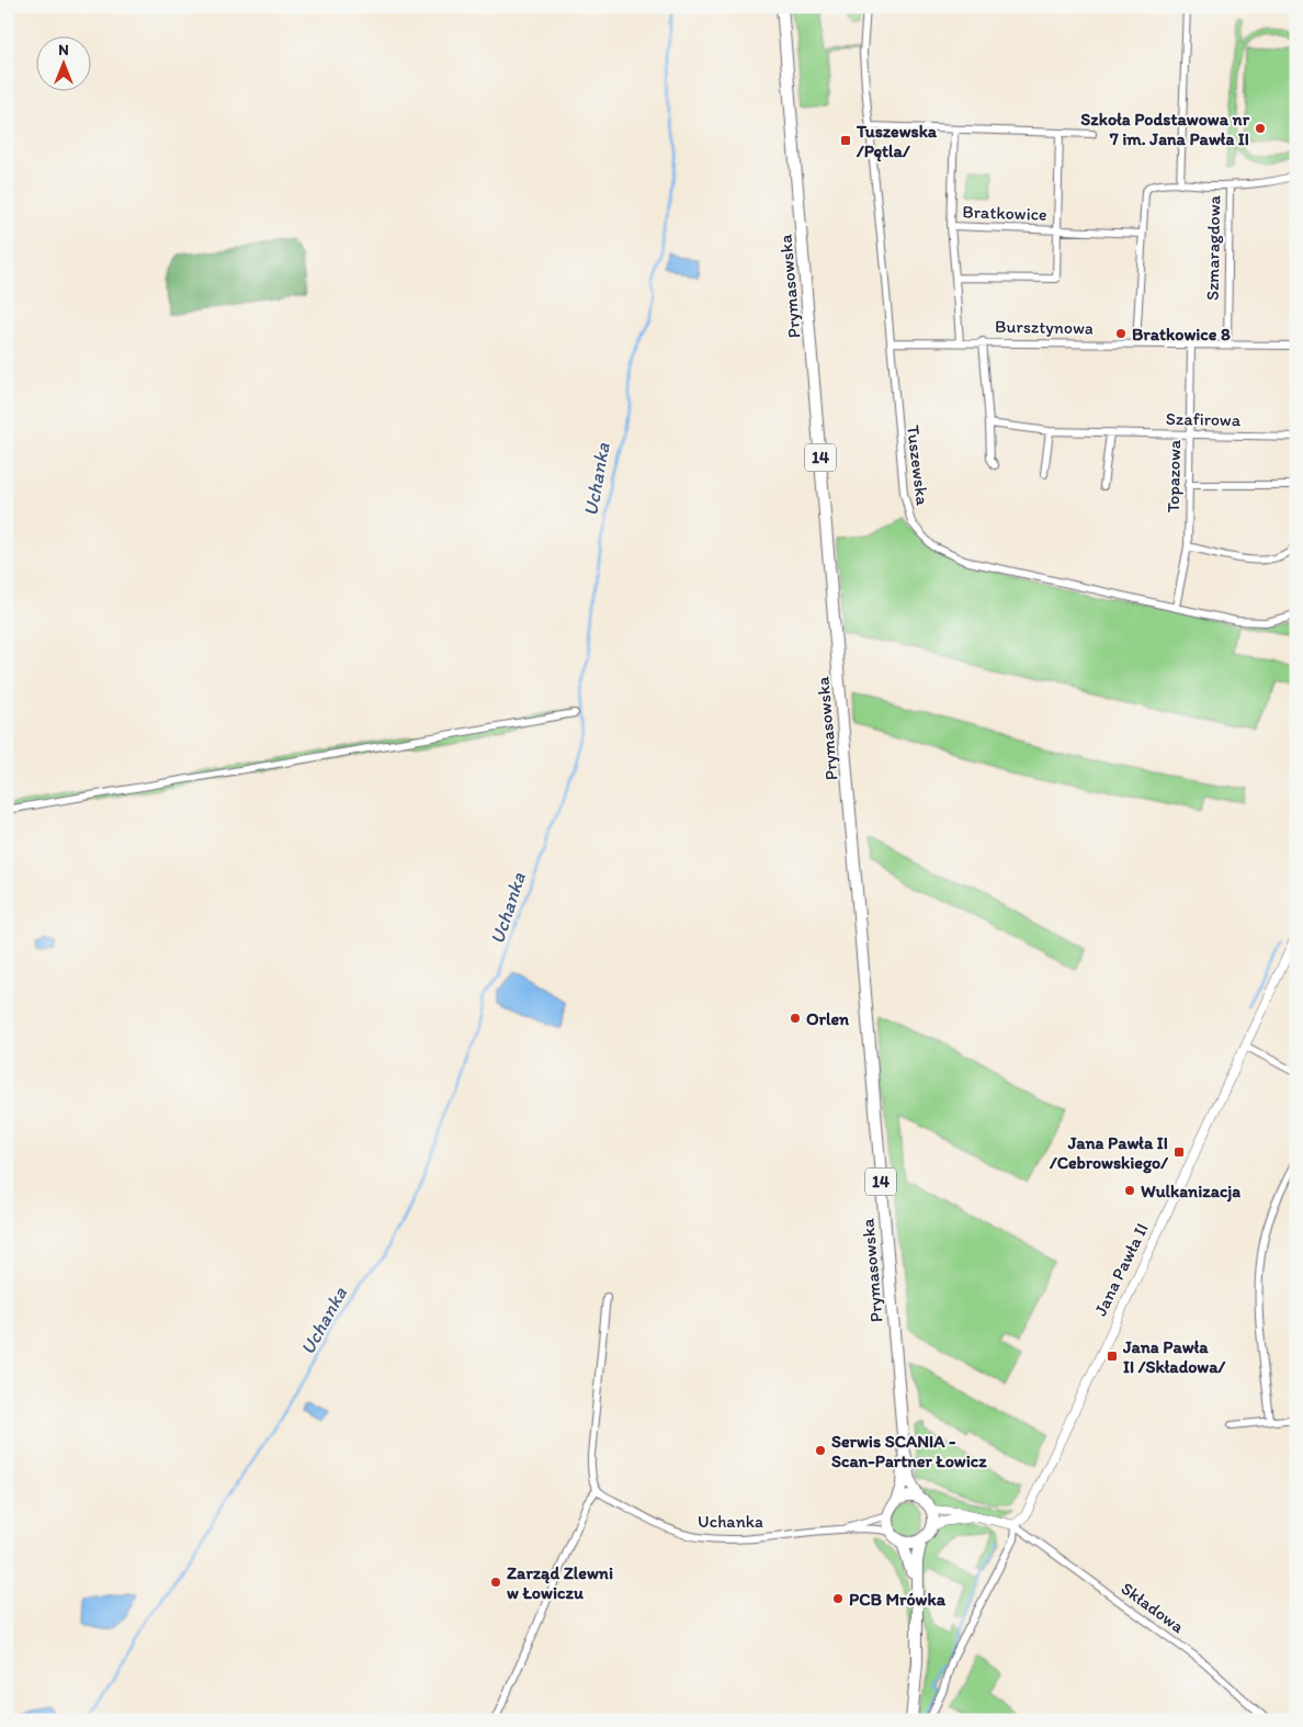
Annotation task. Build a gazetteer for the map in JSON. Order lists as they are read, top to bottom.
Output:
{
  "streets": {
    "main road": ["Prymasowska", "14"],
    "street": [
      "Bratkowice",
      "Szmaragdowa",
      "Bursztynowa",
      "Szafirowa",
      "Tuszewska",
      "Topazowa",
      "Jana Pawła II",
      "Uchanka",
      "Składowa"
    ]
  },
  "crossings": [
    ["Bratkowice", "Bursztynowa"],
    ["Szmaragdowa", "Bursztynowa"],
    ["Prymasowska", "14"],
    ["Prymasowska", "Uchanka"],
    ["Bursztynowa", "Tuszewska"],
    ["Bursztynowa", "Topazowa"],
    ["Szafirowa", "Topazowa"],
    ["14", "Uchanka"],
    ["Tuszewska", "Topazowa"],
    ["Jana Pawła II", "Składowa"]
  ],
  "water": ["Uchanka"],
  "places": {
    "other": [
      "Szkoła Podstawowa nr 7 im. Jana Pawła II",
      "Bratkowice 8",
      "Orlen",
      "Wulkanizacja",
      "Serwis SCANIA - Scan-Partner Łowicz",
      "Zarząd Zlewni w Łowiczu",
      "PCB Mrówka"
    ],
    "transit": ["Tuszewska /Pętla/", "Jana Pawła II /Cebrowskiego/", "Jana Pawła II /Składowa/"]
  },
  "north": "top"
}
